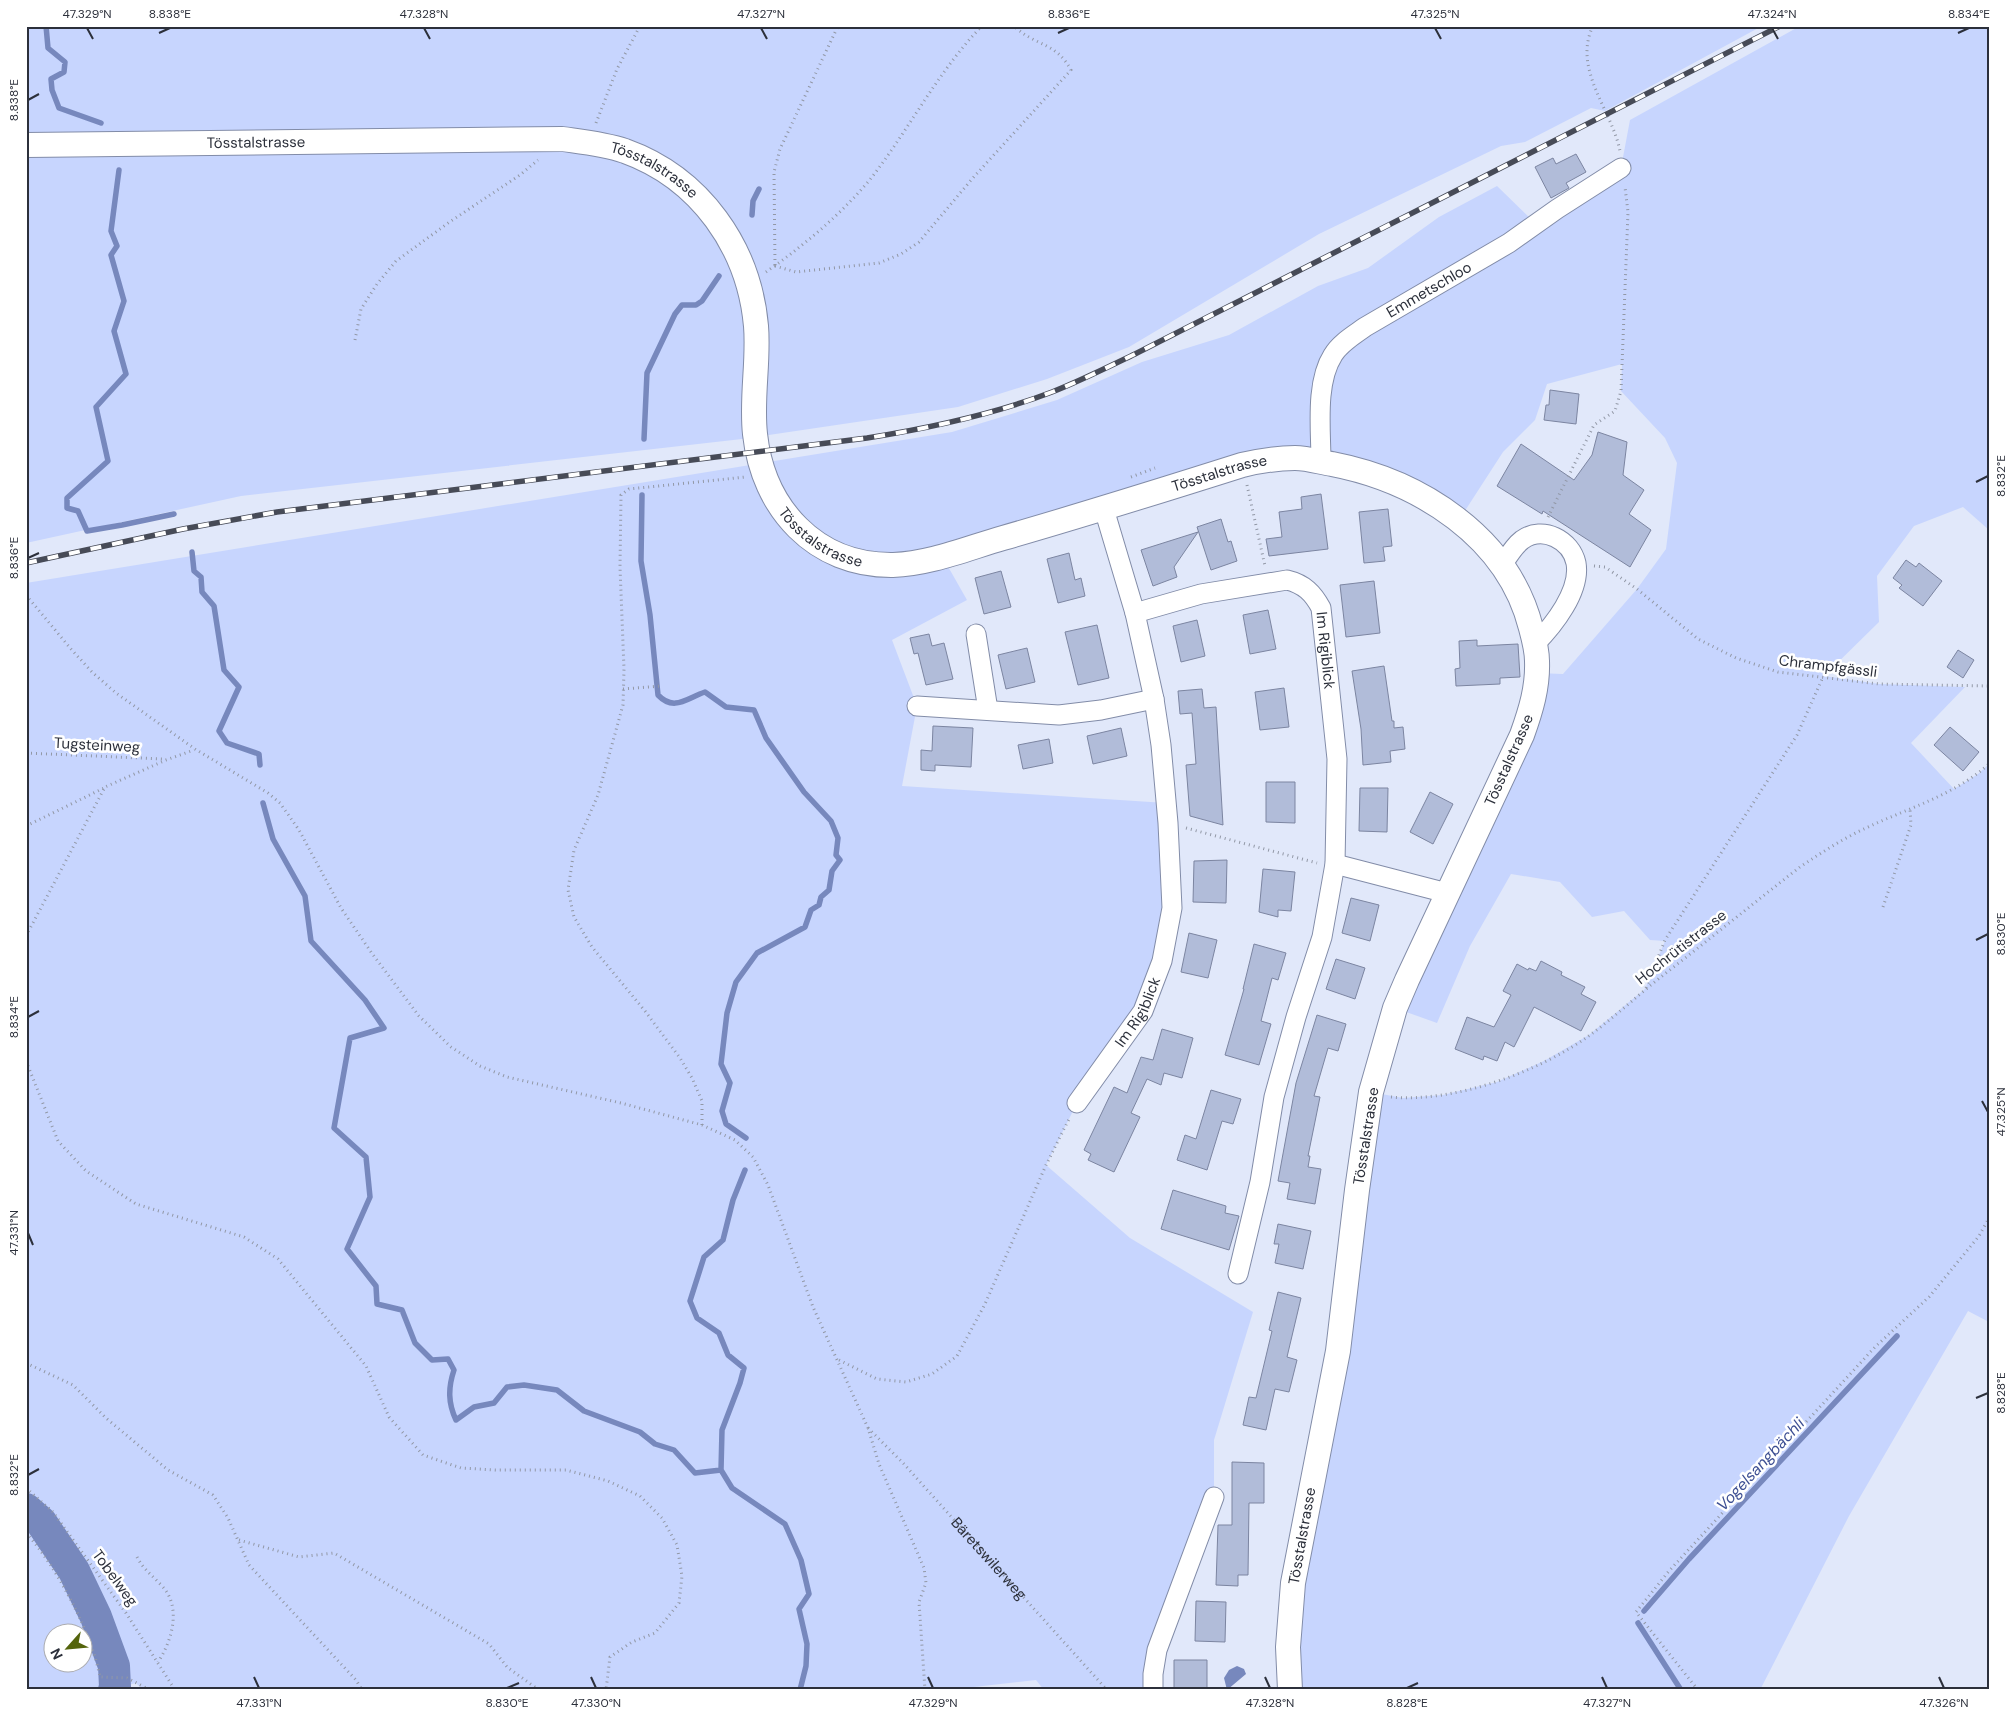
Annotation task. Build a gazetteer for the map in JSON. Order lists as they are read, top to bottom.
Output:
{
  "streets": {
    "main road": ["Tösstalstrasse"],
    "street": ["Emmetschloo", "Im Rigiblick"],
    "path": [
      "Chrampfgässli",
      "Tugsteinweg",
      "Hochrütistrasse",
      "Bäretswilerweg",
      "Tobelweg"
    ]
  },
  "crossings": [
    ["Tösstalstrasse", "Emmetschloo"],
    ["Tösstalstrasse", "Im Rigiblick"],
    ["Tösstalstrasse", "Hochrütistrasse"]
  ],
  "water": ["Vogelsangbächli"],
  "north": "bottom left",
  "coordinates": [
    "47.329°N",
    "8.838°E",
    "47.328°N",
    "47.327°N",
    "8.836°E",
    "47.325°N",
    "47.324°N",
    "8.834°E",
    "8.832°E",
    "8.830°E",
    "47.331°N",
    "8.828°E",
    "47.330°N",
    "47.326°N"
  ]
}
